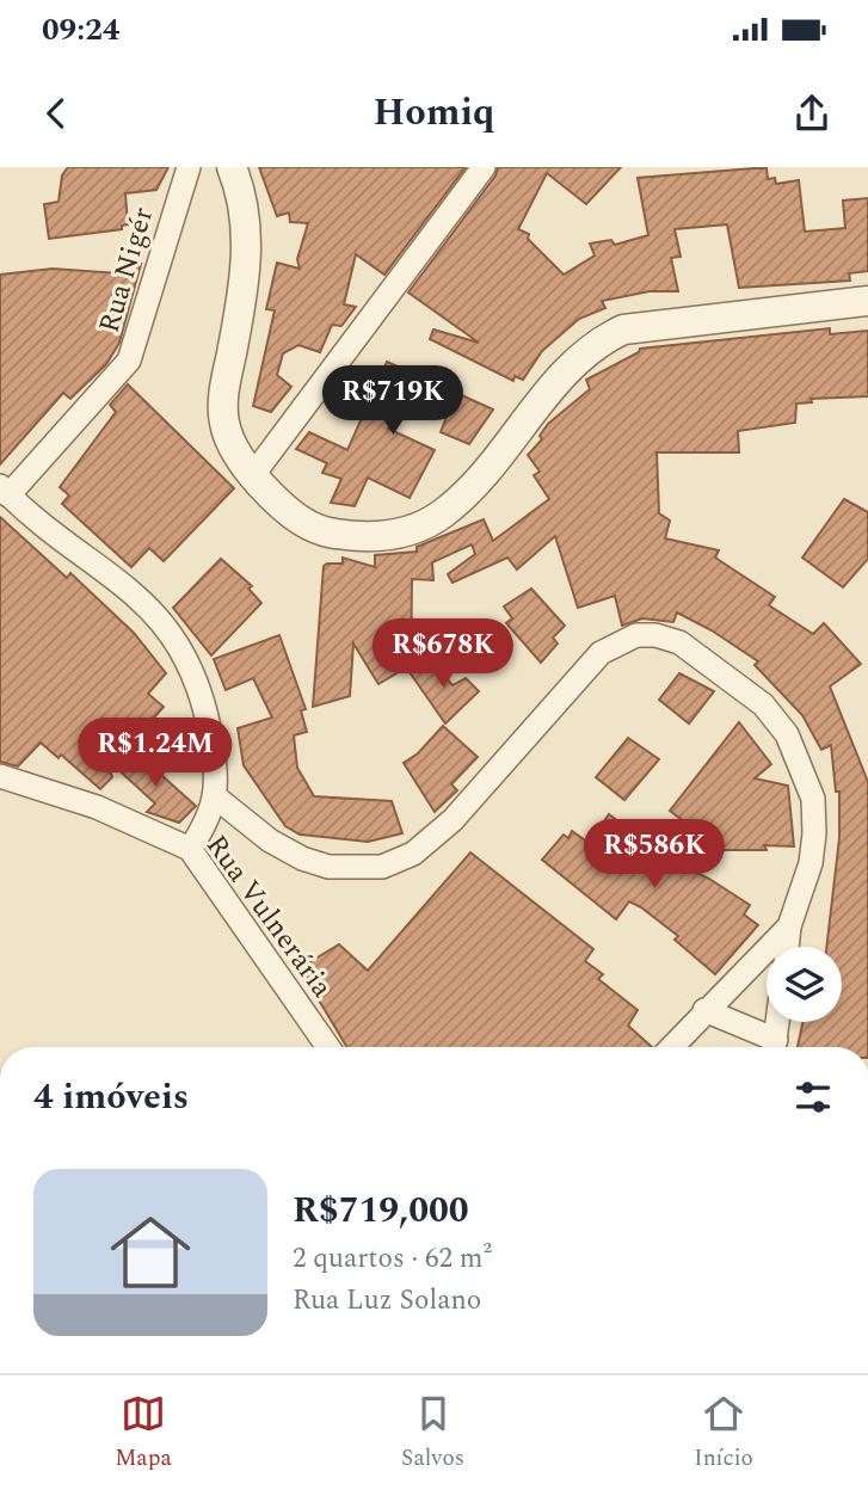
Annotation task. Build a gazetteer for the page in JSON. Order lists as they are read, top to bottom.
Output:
{
  "streets": {
    "street": ["Rua Nigér", "Rua Vulnerária"]
  },
  "page": {
    "status": "09:24",
    "header": "Homiq",
    "price": [
      "R$719K",
      "R$678K",
      "R$1.24M",
      "R$586K"
    ],
    "heading": "4 imóveis",
    "list": [
      {
        "name": "R$719,000",
        "note": "2 quartos · 62 m² · Rua Luz Solano"
      }
    ],
    "tabs": ["Mapa", "Salvos", "Início"]
  }
}
